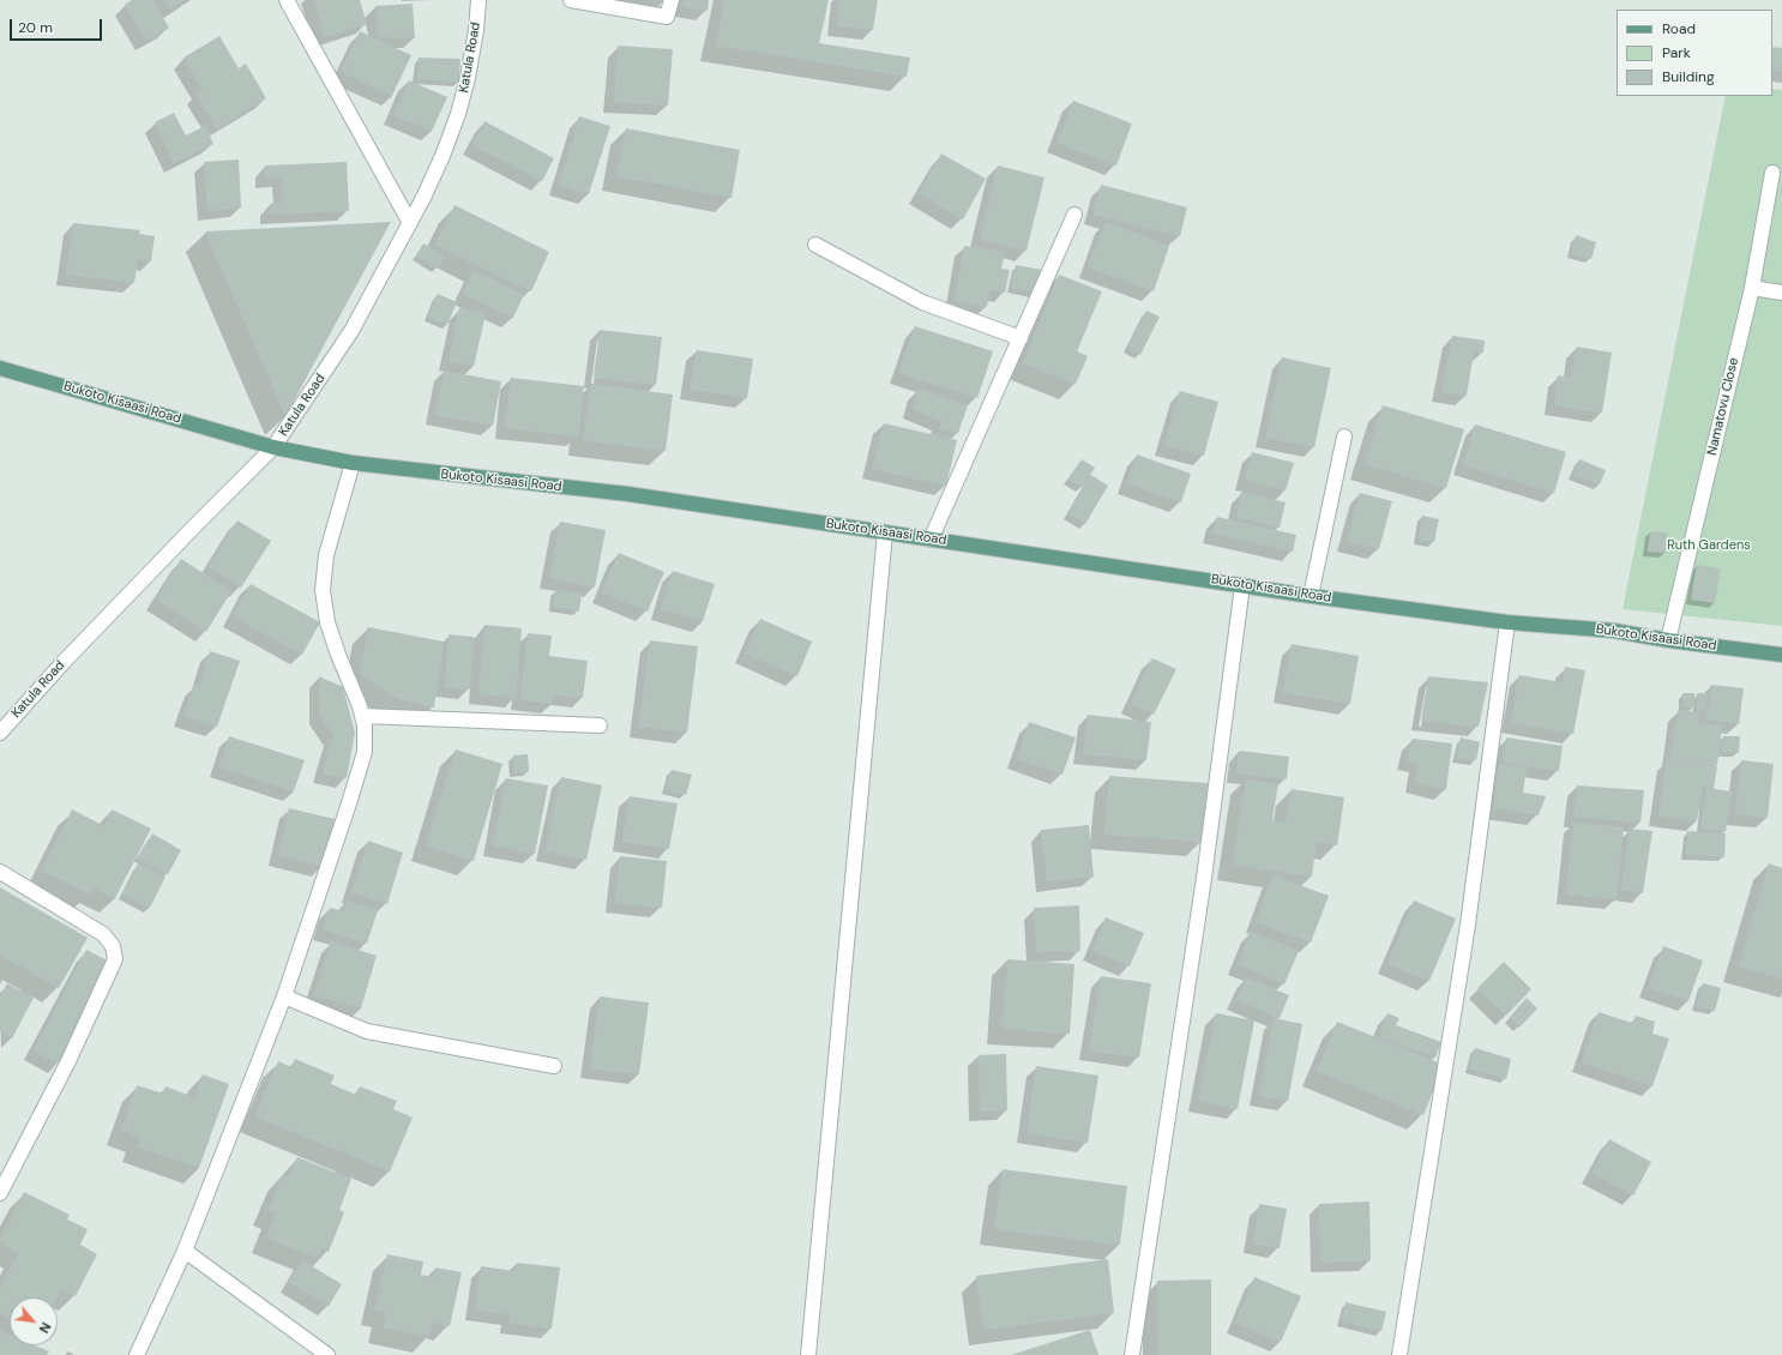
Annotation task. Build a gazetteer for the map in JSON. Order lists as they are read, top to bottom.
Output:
{
  "streets": {
    "main road": ["Bukoto Kisaasi Road"],
    "street": ["Katula Road", "Namatovu Close"]
  },
  "crossings": [
    ["Katula Road", "Bukoto Kisaasi Road"],
    ["Bukoto Kisaasi Road", "Namatovu Close"]
  ],
  "parks": ["Ruth Gardens"],
  "legend": ["Road", "Park", "Building"],
  "scale_bar": "20 m",
  "north": "bottom right"
}
